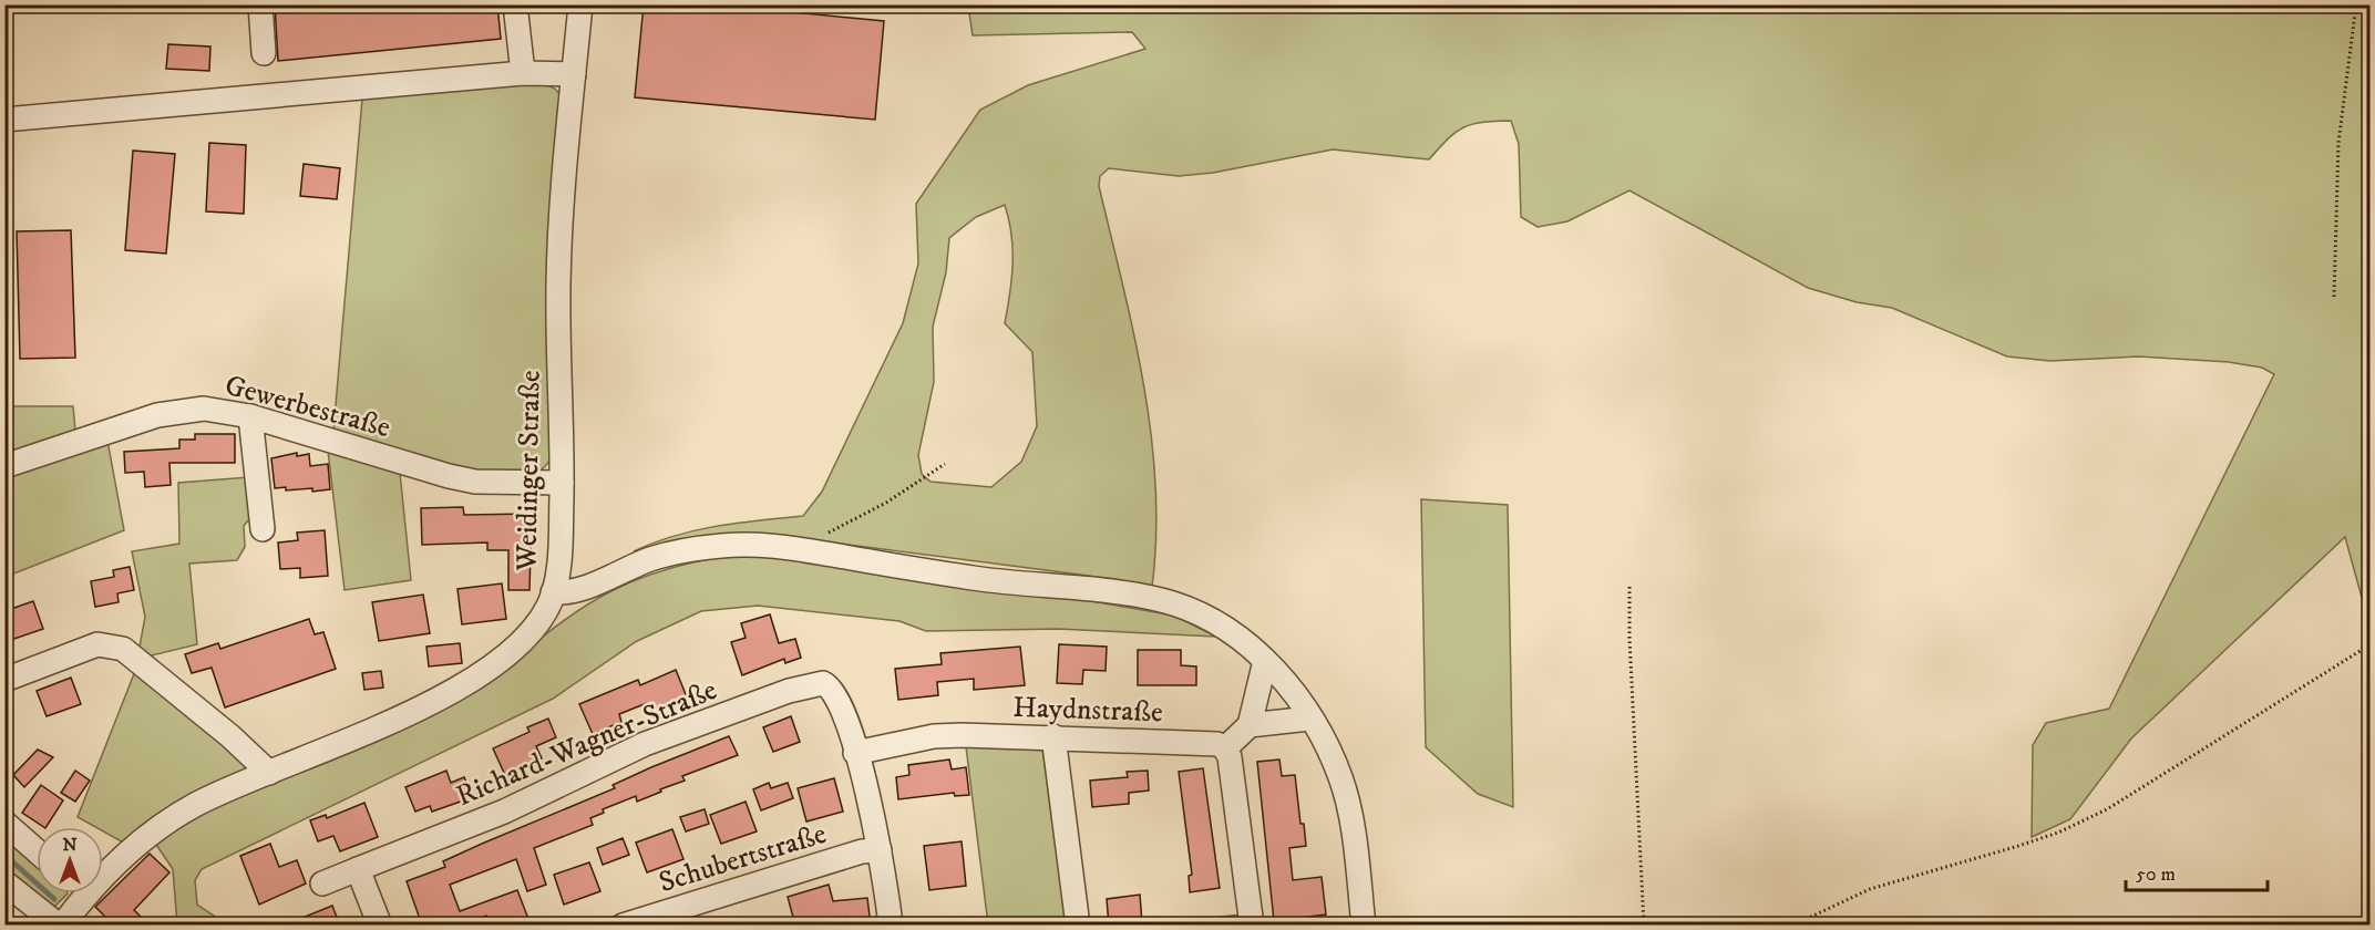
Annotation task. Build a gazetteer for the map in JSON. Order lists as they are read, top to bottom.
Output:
{
  "streets": {
    "street": [
      "Gewerbestraße",
      "Weidinger Straße",
      "Haydnstraße",
      "Richard-Wagner-Straße",
      "Schubertstraße"
    ]
  },
  "crossings": [
    ["Gewerbestraße", "Weidinger Straße"],
    ["Haydnstraße", "Richard-Wagner-Straße"]
  ],
  "scale_bar": "50 m",
  "north": "top"
}
